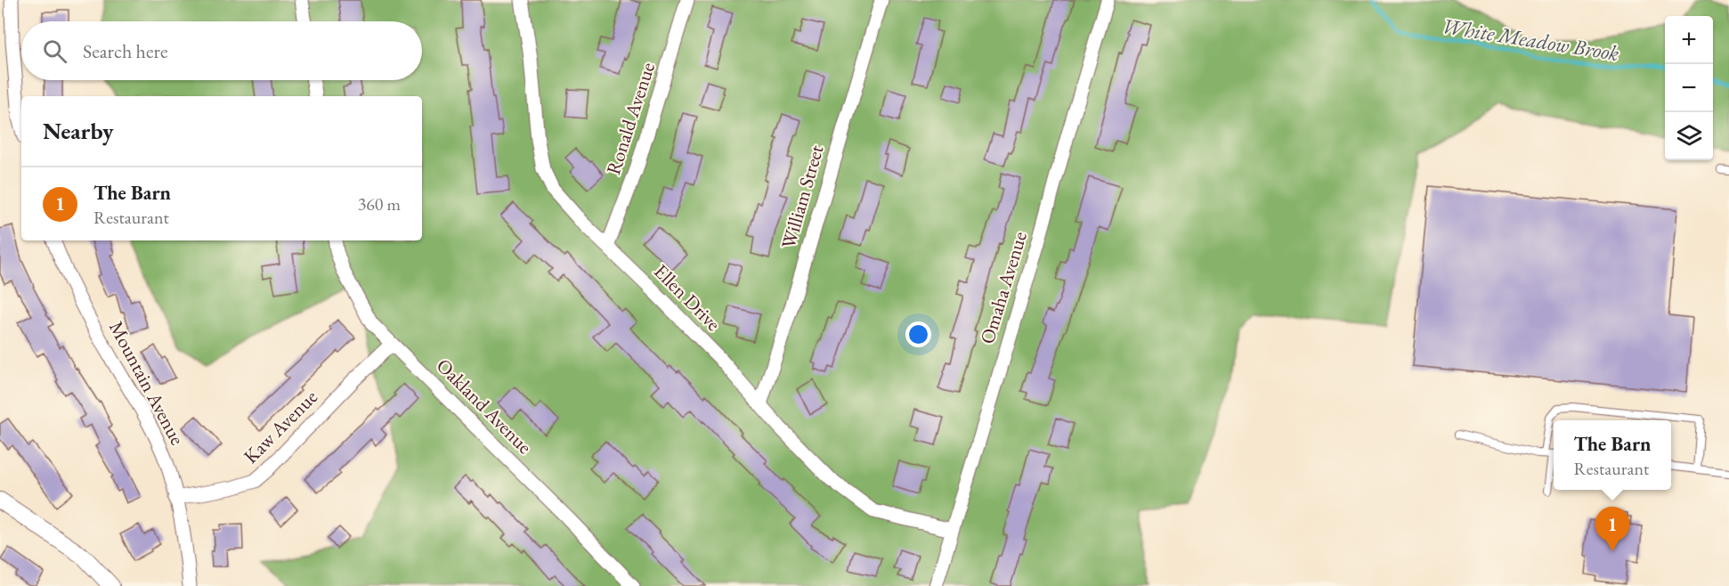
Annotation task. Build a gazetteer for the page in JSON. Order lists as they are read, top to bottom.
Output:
{
  "streets": {
    "street": [
      "Ronald Avenue",
      "William Street",
      "Omaha Avenue",
      "Ellen Drive",
      "Mountain Avenue",
      "Oakland Avenue",
      "Kaw Avenue"
    ]
  },
  "crossings": [
    ["Ronald Avenue", "Ellen Drive"],
    ["William Street", "Ellen Drive"],
    ["Omaha Avenue", "Ellen Drive"],
    ["Mountain Avenue", "Kaw Avenue"],
    ["Oakland Avenue", "Kaw Avenue"]
  ],
  "water": ["White Meadow Brook"],
  "page": {
    "map_buttons": ["+", "−"],
    "search": "Search here",
    "heading": "Nearby",
    "list": [
      {
        "mark": "1",
        "name": "The Barn",
        "note": "Restaurant",
        "value": "360 m"
      }
    ],
    "popup": ["The Barn", "Restaurant"],
    "pins": "1"
  }
}
